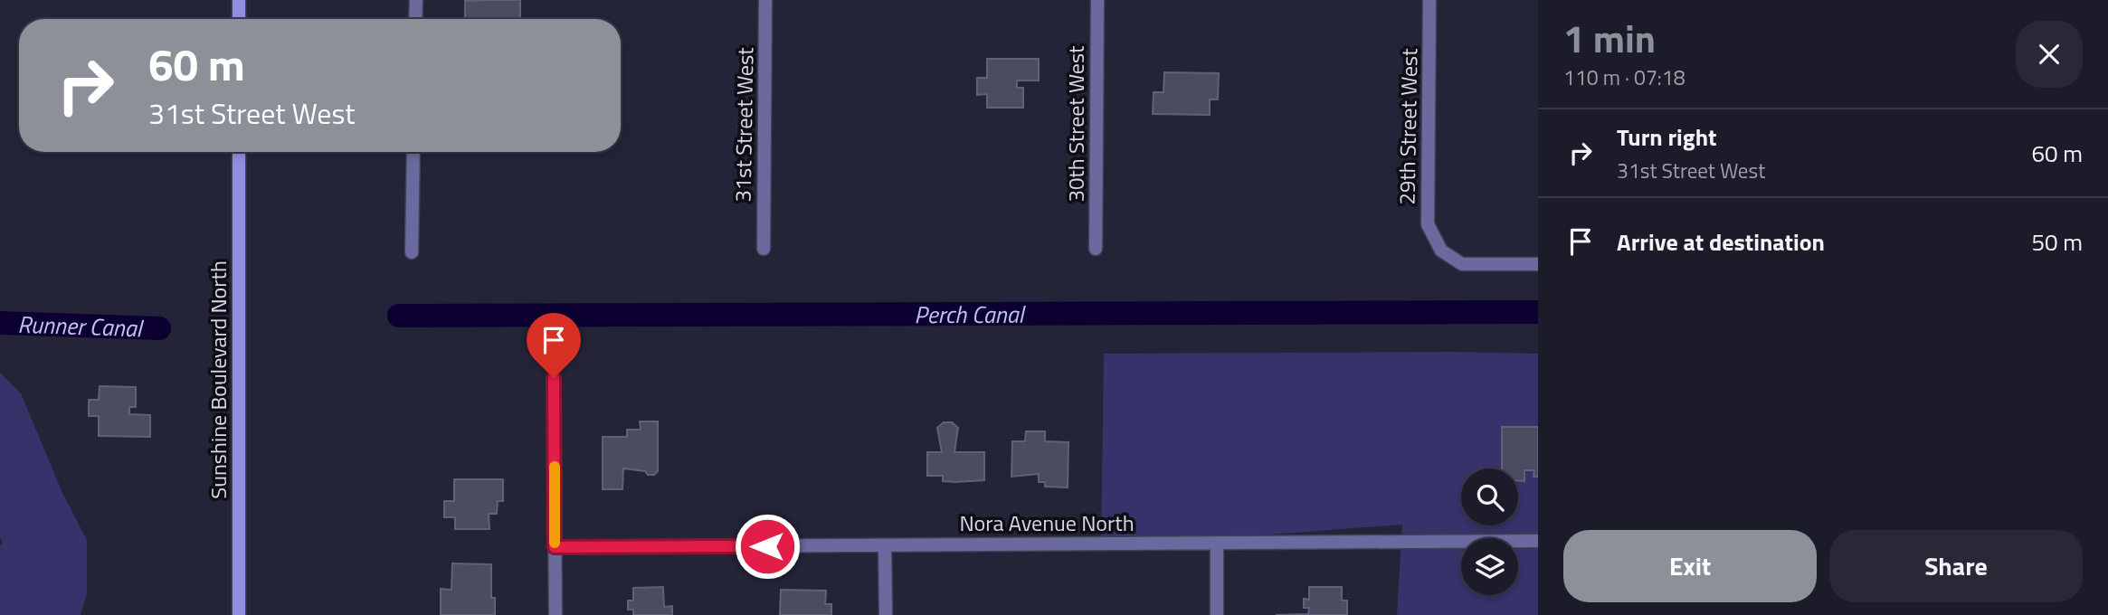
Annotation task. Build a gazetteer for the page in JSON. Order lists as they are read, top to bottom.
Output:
{
  "streets": {
    "street": [
      "30th Street West",
      "31st Street West",
      "29th Street West",
      "Sunshine Boulevard North",
      "Nora Avenue North"
    ]
  },
  "water": ["Perch Canal", "Runner Canal"],
  "page": {
    "heading": ["1 min", "110 m · 07:18"],
    "turn": ["60 m", "31st Street West"],
    "list": [
      {
        "name": "Turn right",
        "note": "31st Street West",
        "value": "60 m"
      },
      {
        "name": "Arrive at destination",
        "value": "50 m"
      }
    ],
    "buttons": ["Exit", "Share"]
  }
}
